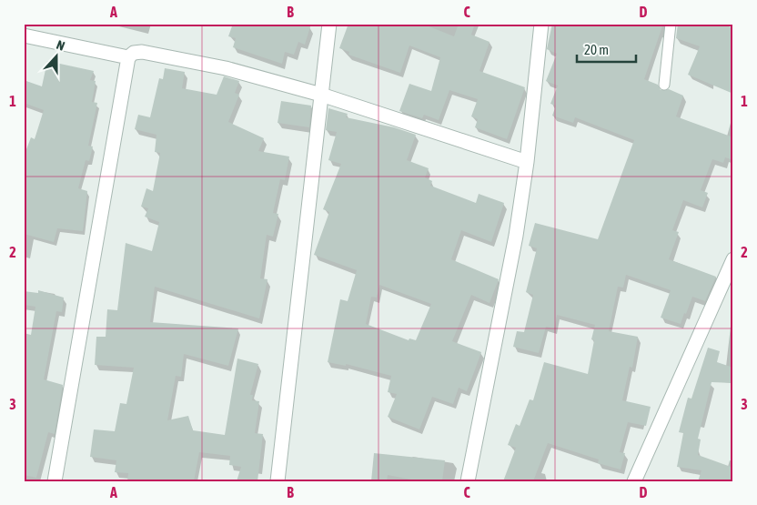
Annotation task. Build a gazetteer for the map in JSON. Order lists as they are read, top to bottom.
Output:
{
  "scale_bar": "20 m",
  "north": "top",
  "grid": {
    "columns": [
      "A",
      "B",
      "C",
      "D"
    ],
    "rows": ["1", "2", "3"]
  }
}
